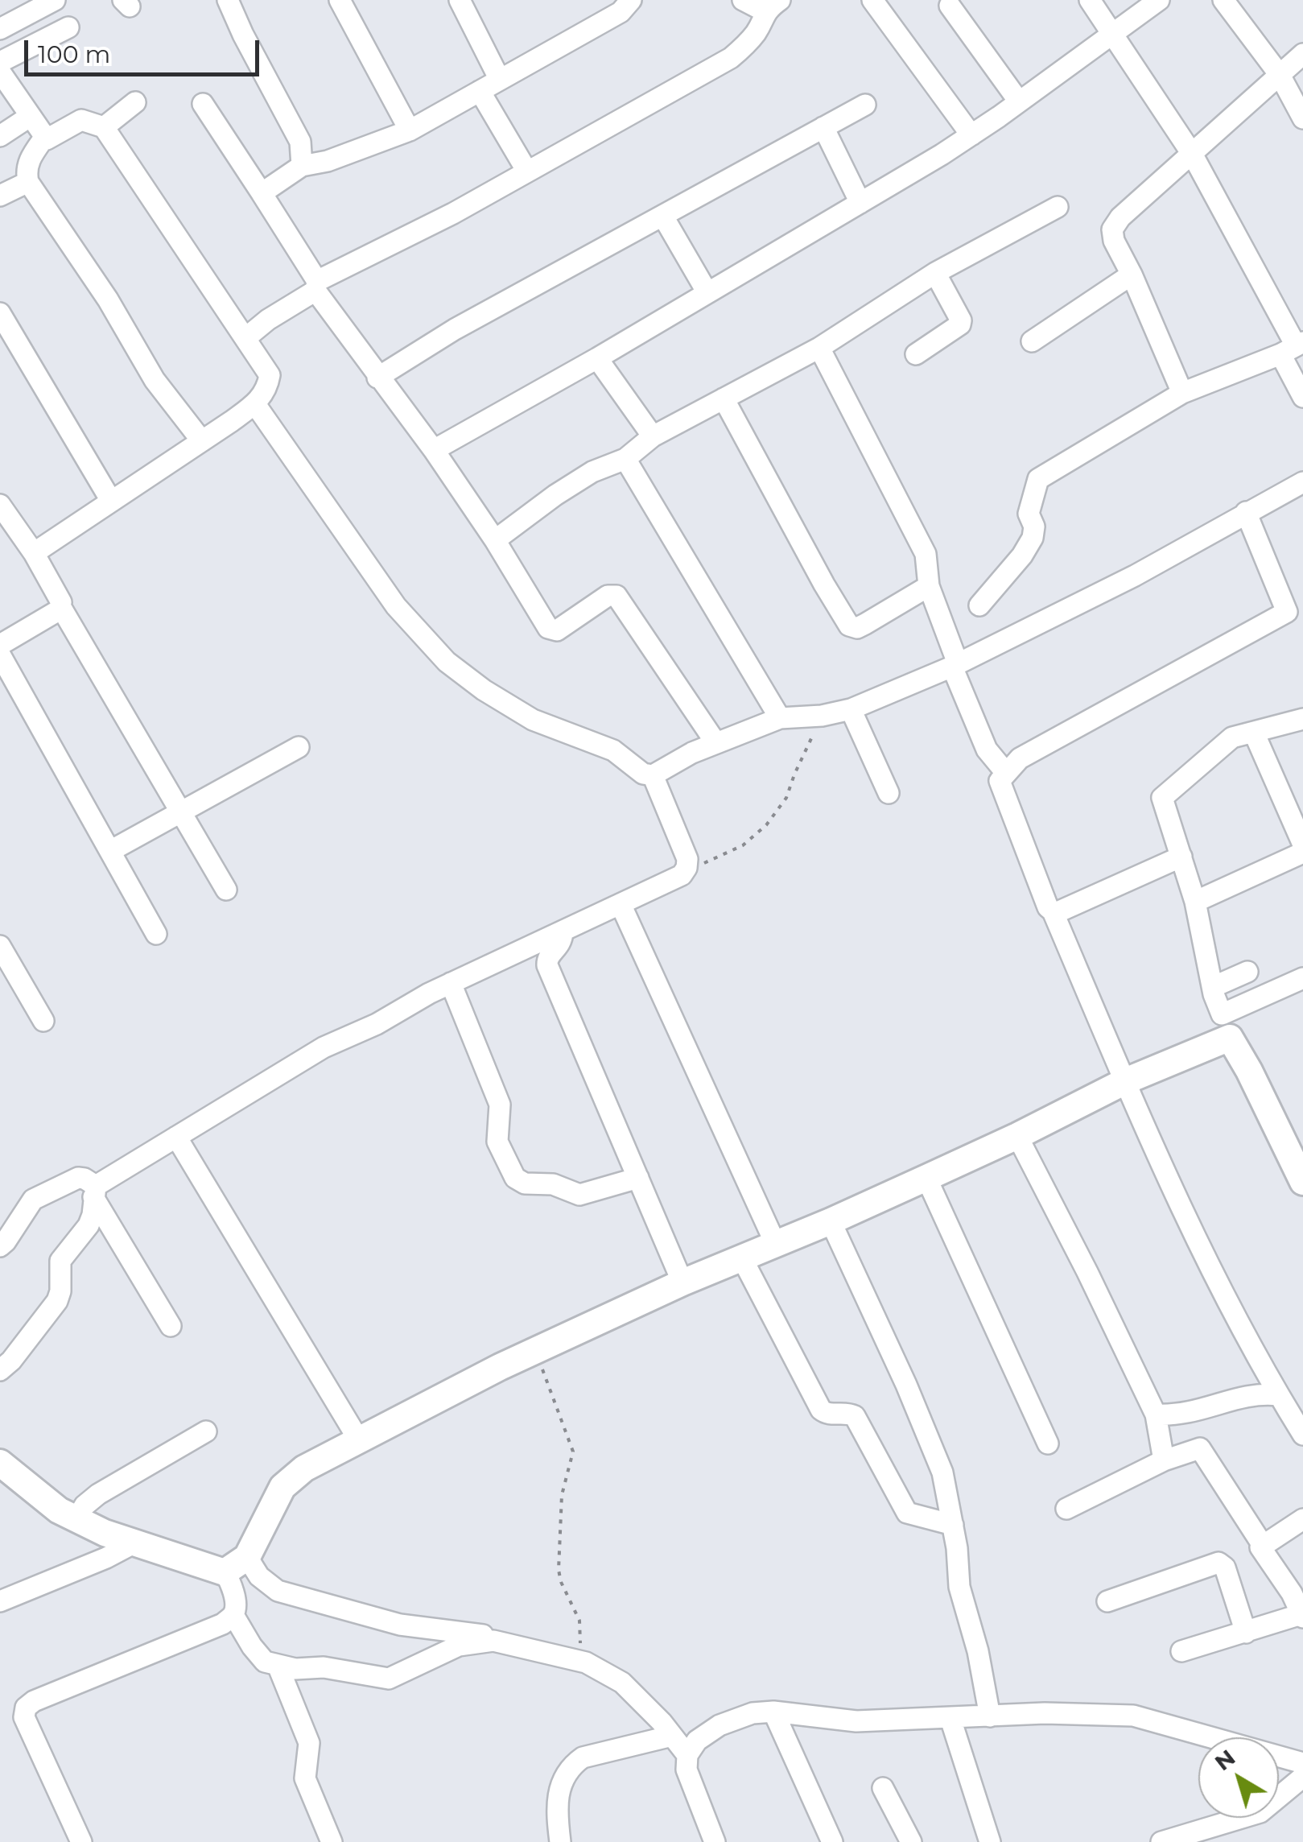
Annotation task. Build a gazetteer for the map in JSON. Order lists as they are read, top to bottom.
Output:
{
  "scale_bar": "100 m",
  "north": "top left"
}
